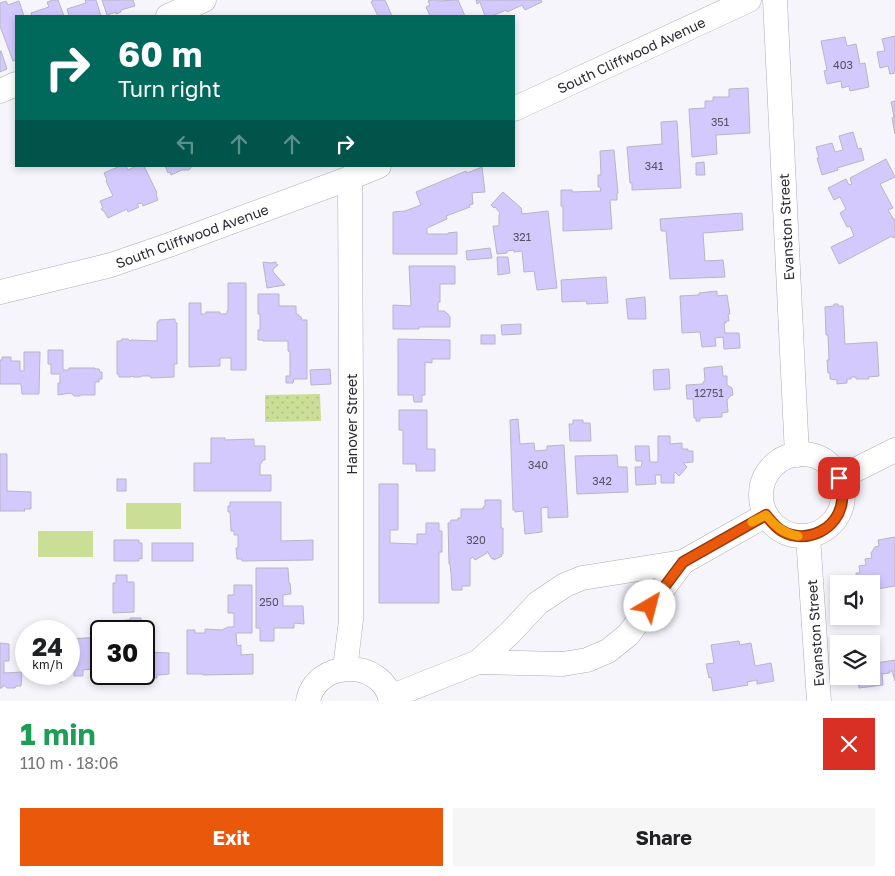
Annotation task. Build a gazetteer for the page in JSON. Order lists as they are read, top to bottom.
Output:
{
  "streets": {
    "street": ["South Cliffwood Avenue", "Evanston Street", "Hanover Street"]
  },
  "crossings": [
    ["South Cliffwood Avenue", "Hanover Street"]
  ],
  "house_numbers": [
    "403",
    "351",
    "341",
    "321",
    "12751",
    "340",
    "342",
    "320",
    "250"
  ],
  "page": {
    "turn": ["60 m", "Turn right"],
    "speed": "24 km/h",
    "limit": "30",
    "heading": ["1 min", "110 m · 18:06"],
    "buttons": ["Exit", "Share"]
  }
}
